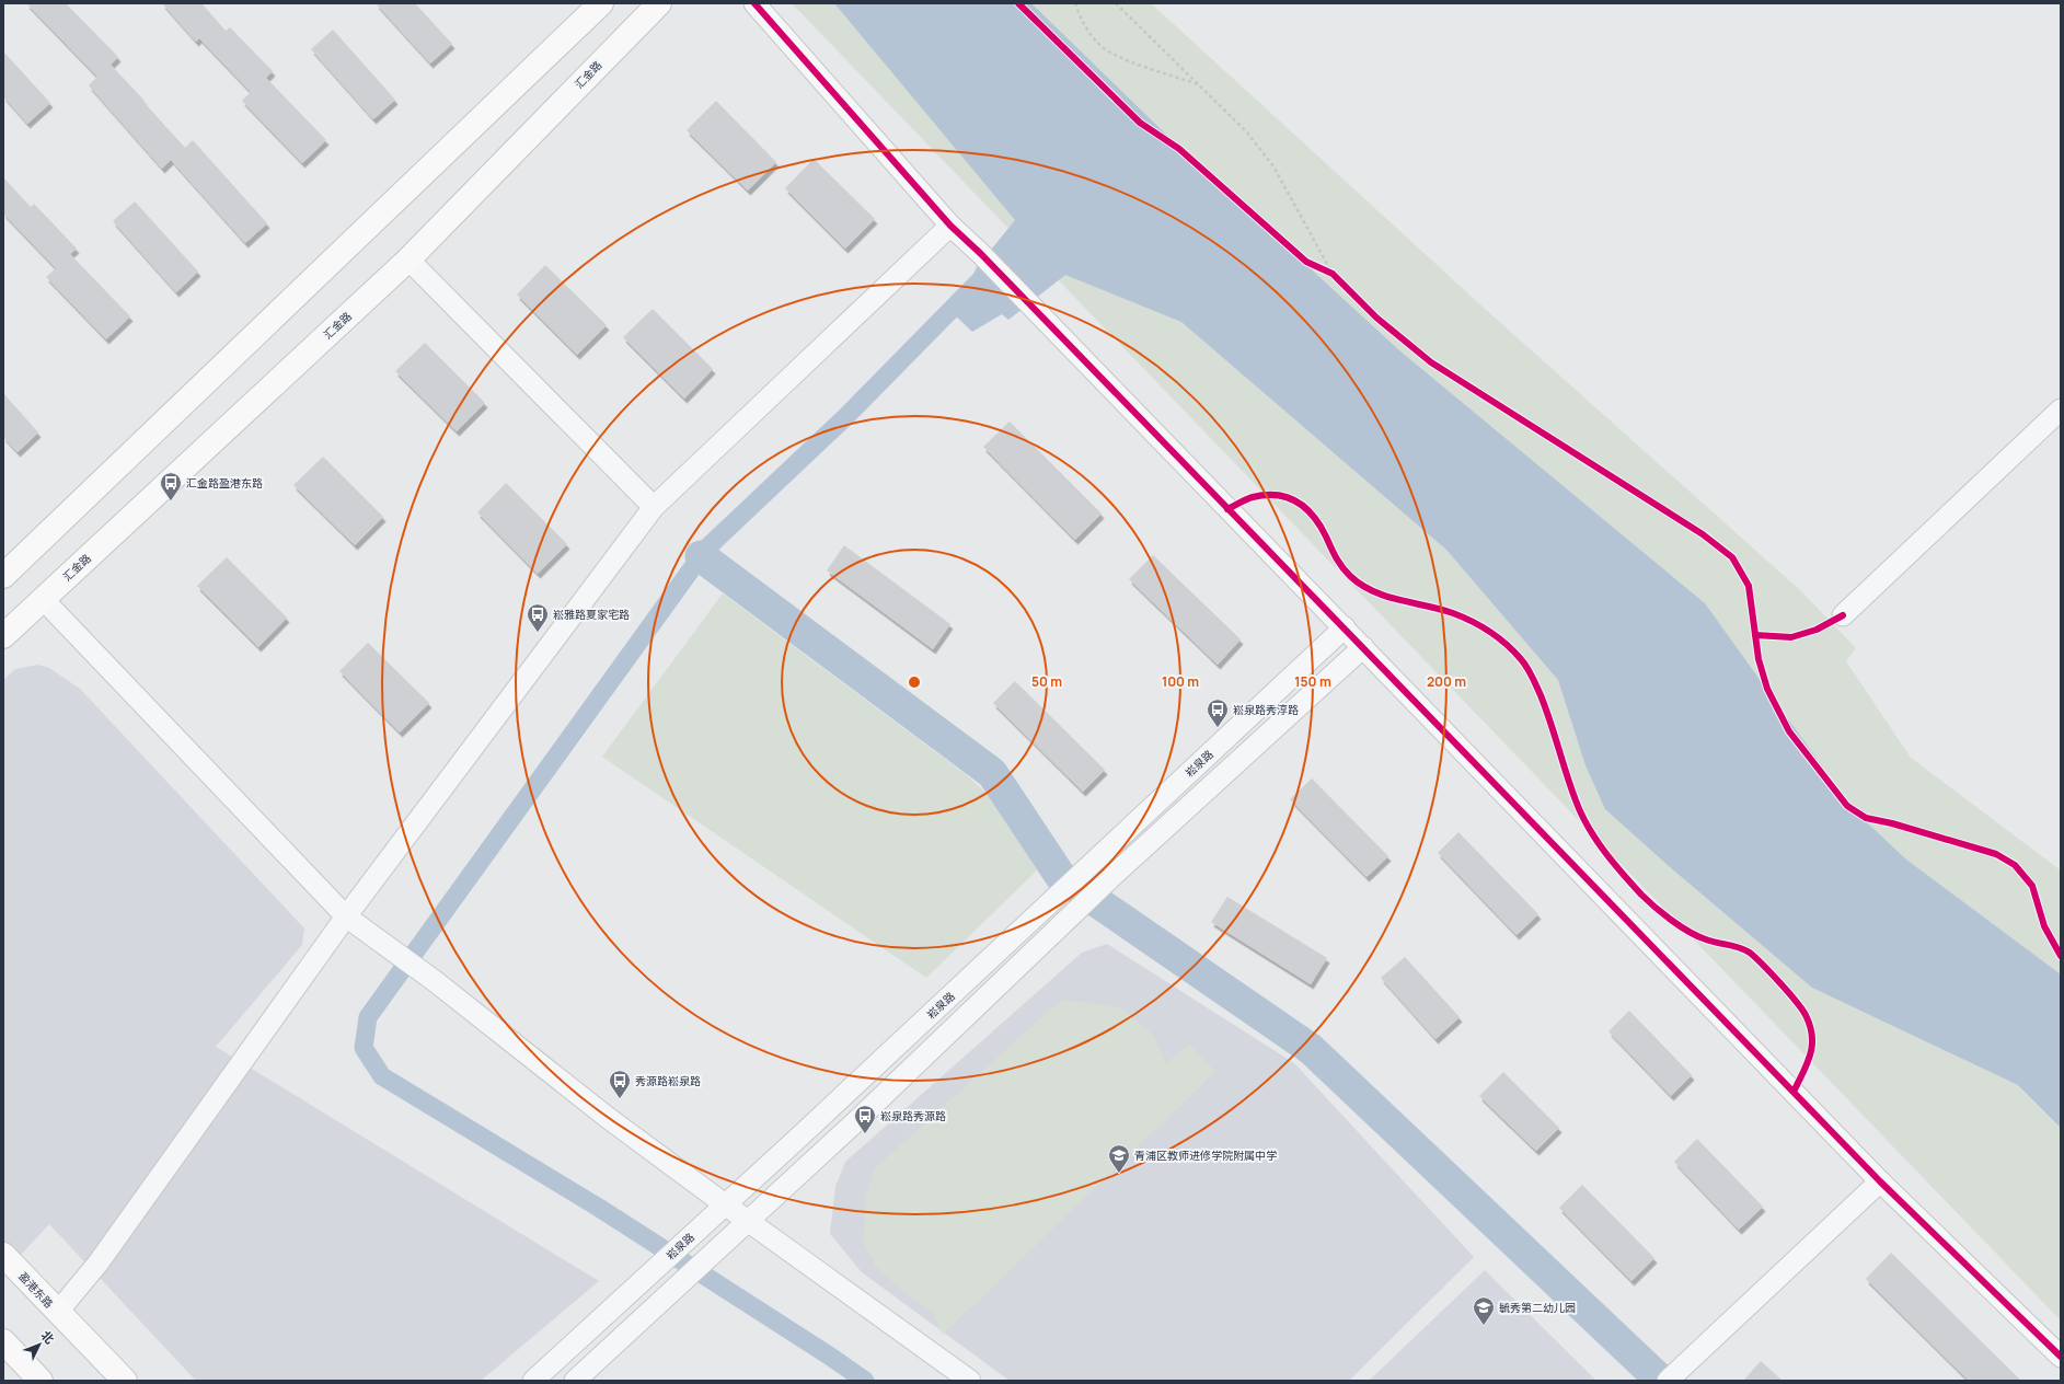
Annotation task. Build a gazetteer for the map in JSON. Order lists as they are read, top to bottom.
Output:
{
  "streets": {
    "main road": ["汇金路", "盈港东路"],
    "street": ["崧泉路"]
  },
  "places": {
    "bus stop": [
      "汇金路盈港东路",
      "崧雅路夏家宅路",
      "崧泉路秀淳路",
      "秀源路崧泉路",
      "崧泉路秀源路"
    ],
    "school or university": ["青浦区教师进修学院附属中学", "毓秀第二幼儿园"]
  },
  "north": "top right",
  "rings": [
    "50 m",
    "100 m",
    "150 m",
    "200 m"
  ]
}
